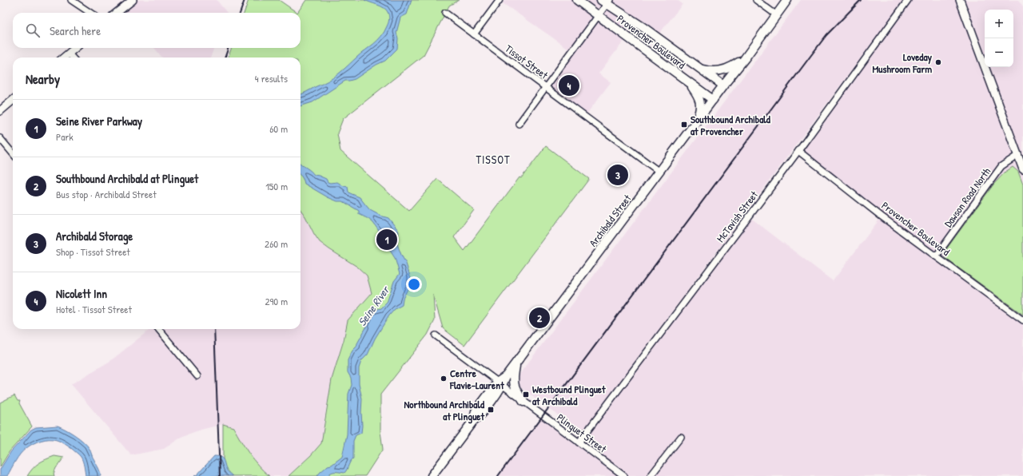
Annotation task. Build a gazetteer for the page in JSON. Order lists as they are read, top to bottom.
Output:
{
  "streets": {
    "main road": ["Provencher Boulevard", "Archibald Street"],
    "street": [
      "Tissot Street",
      "Dawson Road North",
      "McTavish Street",
      "Plinguet Street"
    ]
  },
  "crossings": [
    ["Provencher Boulevard", "Dawson Road North"],
    ["Provencher Boulevard", "McTavish Street"],
    ["Provencher Boulevard", "Archibald Street"],
    ["Tissot Street", "Archibald Street"],
    ["McTavish Street", "Plinguet Street"],
    ["Archibald Street", "Plinguet Street"]
  ],
  "districts": ["TISSOT"],
  "water": ["Seine River"],
  "places": {
    "other": ["Loveday Mushroom Farm", "Centre Flavie-Laurent"],
    "transit": ["Southbound Archibald at Provencher", "Westbound Plinguet at Archibald", "Northbound Archibald at Plinguet"]
  },
  "page": {
    "map_buttons": ["+", "−"],
    "search": "Search here",
    "heading": ["Nearby", "4 results"],
    "pins": [
      "4",
      "3",
      "1",
      "2"
    ],
    "list": [
      {
        "mark": "1",
        "name": "Seine River Parkway",
        "note": "Park",
        "value": "60 m"
      },
      {
        "mark": "2",
        "name": "Southbound Archibald at Plinguet",
        "note": "Bus stop · Archibald Street",
        "value": "150 m"
      },
      {
        "mark": "3",
        "name": "Archibald Storage",
        "note": "Shop · Tissot Street",
        "value": "260 m"
      },
      {
        "mark": "4",
        "name": "Nicolett Inn",
        "note": "Hotel · Tissot Street",
        "value": "290 m"
      }
    ]
  }
}
